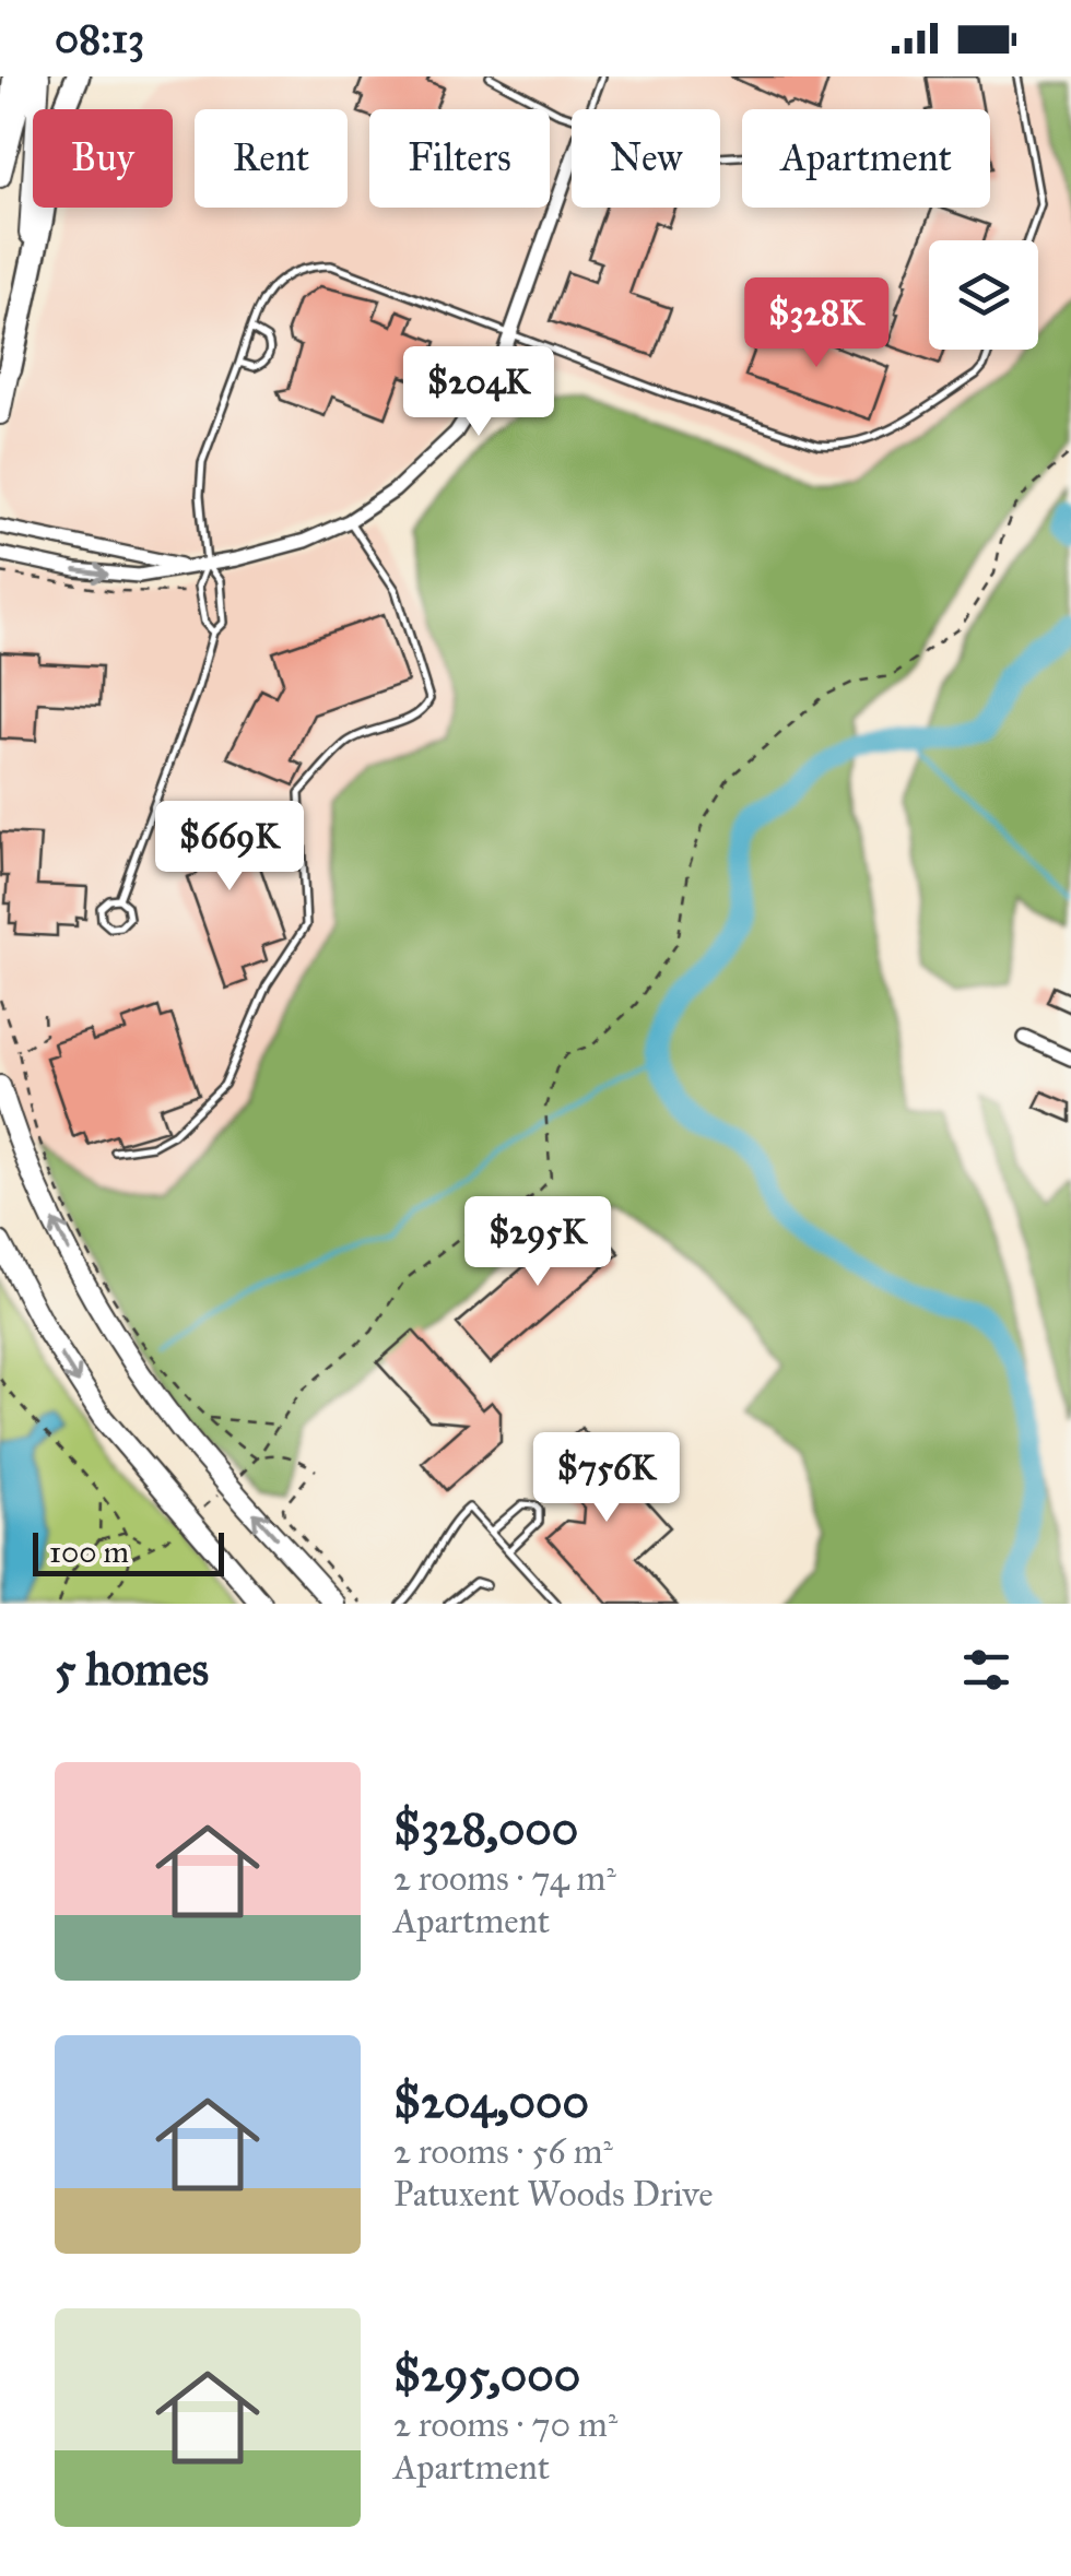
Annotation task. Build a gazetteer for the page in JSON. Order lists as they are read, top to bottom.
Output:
{
  "scale_bar": "100 m",
  "page": {
    "status": "08:13",
    "chip": [
      "Buy",
      "Rent",
      "Filters",
      "New",
      "Apartment"
    ],
    "price": [
      "$328K",
      "$204K",
      "$669K",
      "$295K",
      "$756K"
    ],
    "scale": "100 m",
    "heading": "5 homes",
    "list": [
      {
        "name": "$328,000",
        "note": "2 rooms · 74 m² · Apartment"
      },
      {
        "name": "$204,000",
        "note": "2 rooms · 56 m² · Patuxent Woods Drive"
      },
      {
        "name": "$295,000",
        "note": "2 rooms · 70 m² · Apartment"
      }
    ]
  }
}
